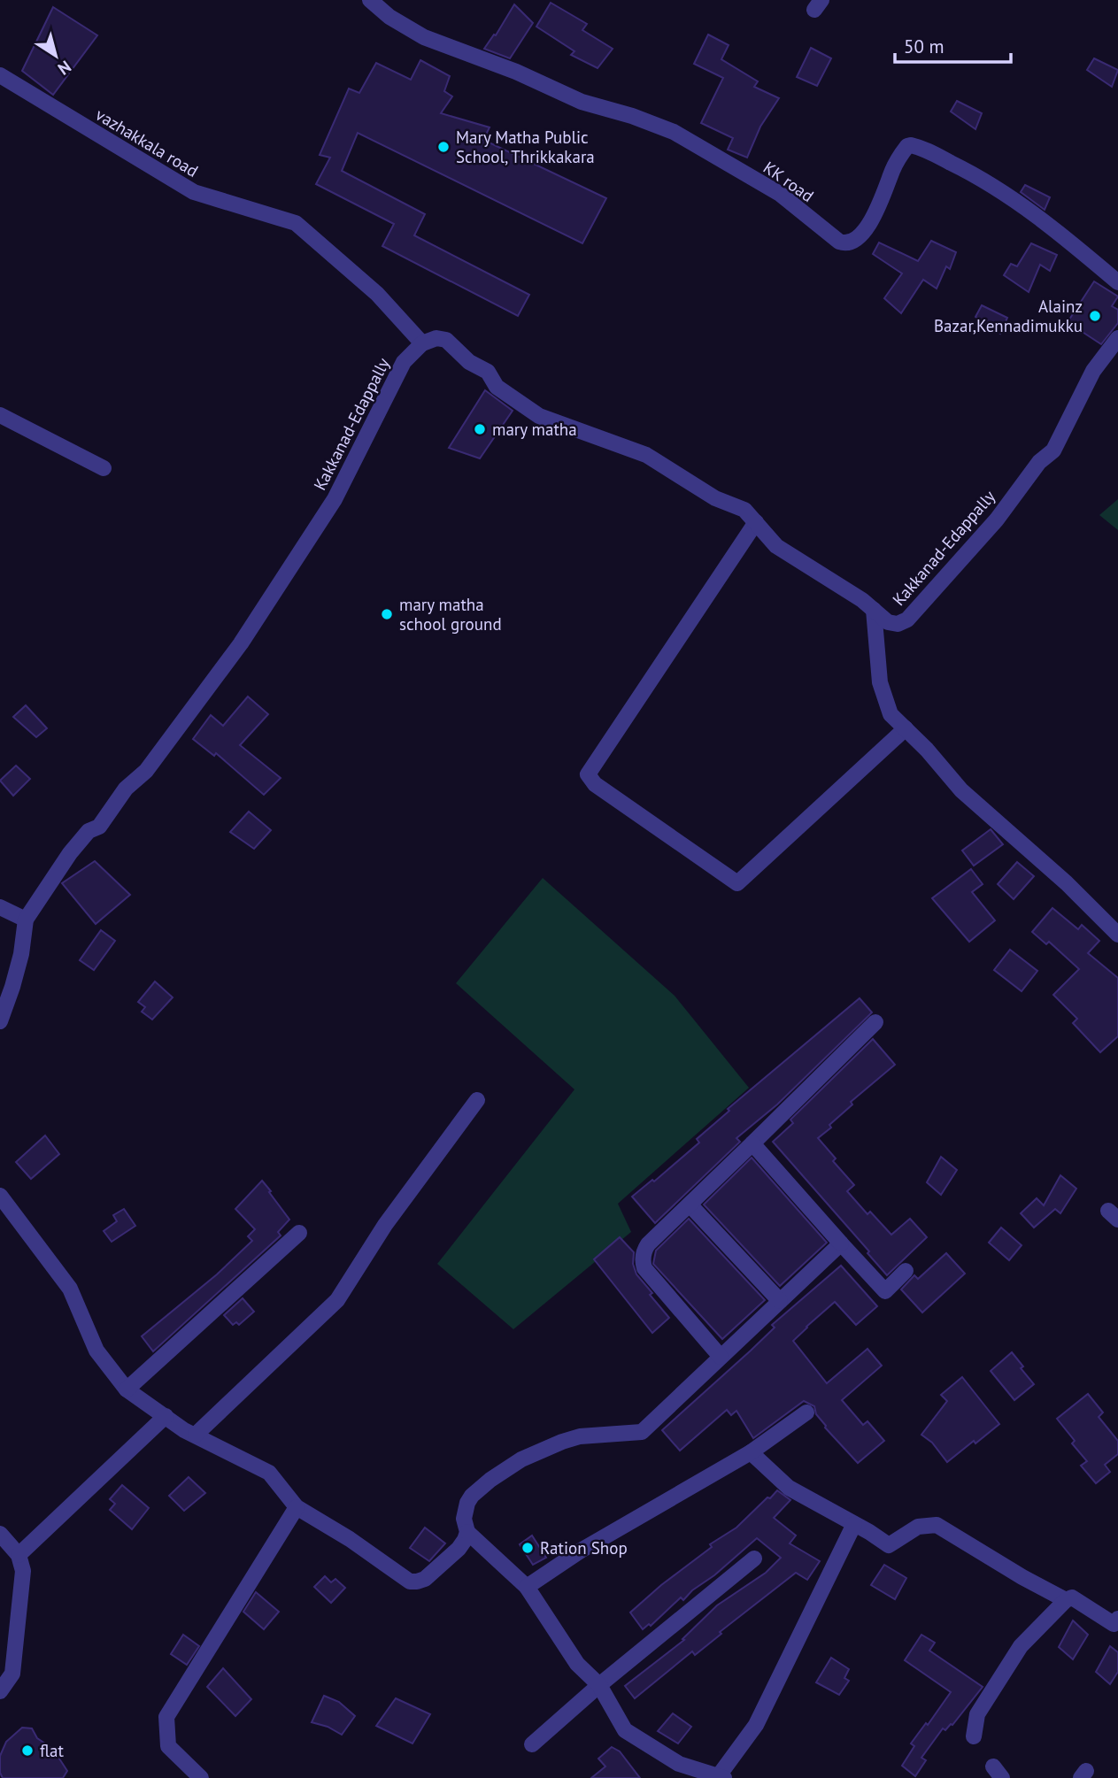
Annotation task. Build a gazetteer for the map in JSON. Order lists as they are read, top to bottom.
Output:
{
  "streets": {
    "street": ["vazhakkala road", "KK road", "Kakkanad-Edappally"]
  },
  "crossings": [
    ["vazhakkala road", "Kakkanad-Edappally"]
  ],
  "places": [
    "Mary Matha Public School, Thrikkakara",
    "Alainz Bazar,Kennadimukku",
    "mary matha",
    "mary matha school ground",
    "Ration Shop",
    "flat"
  ],
  "scale_bar": "50 m",
  "north": "bottom right"
}
